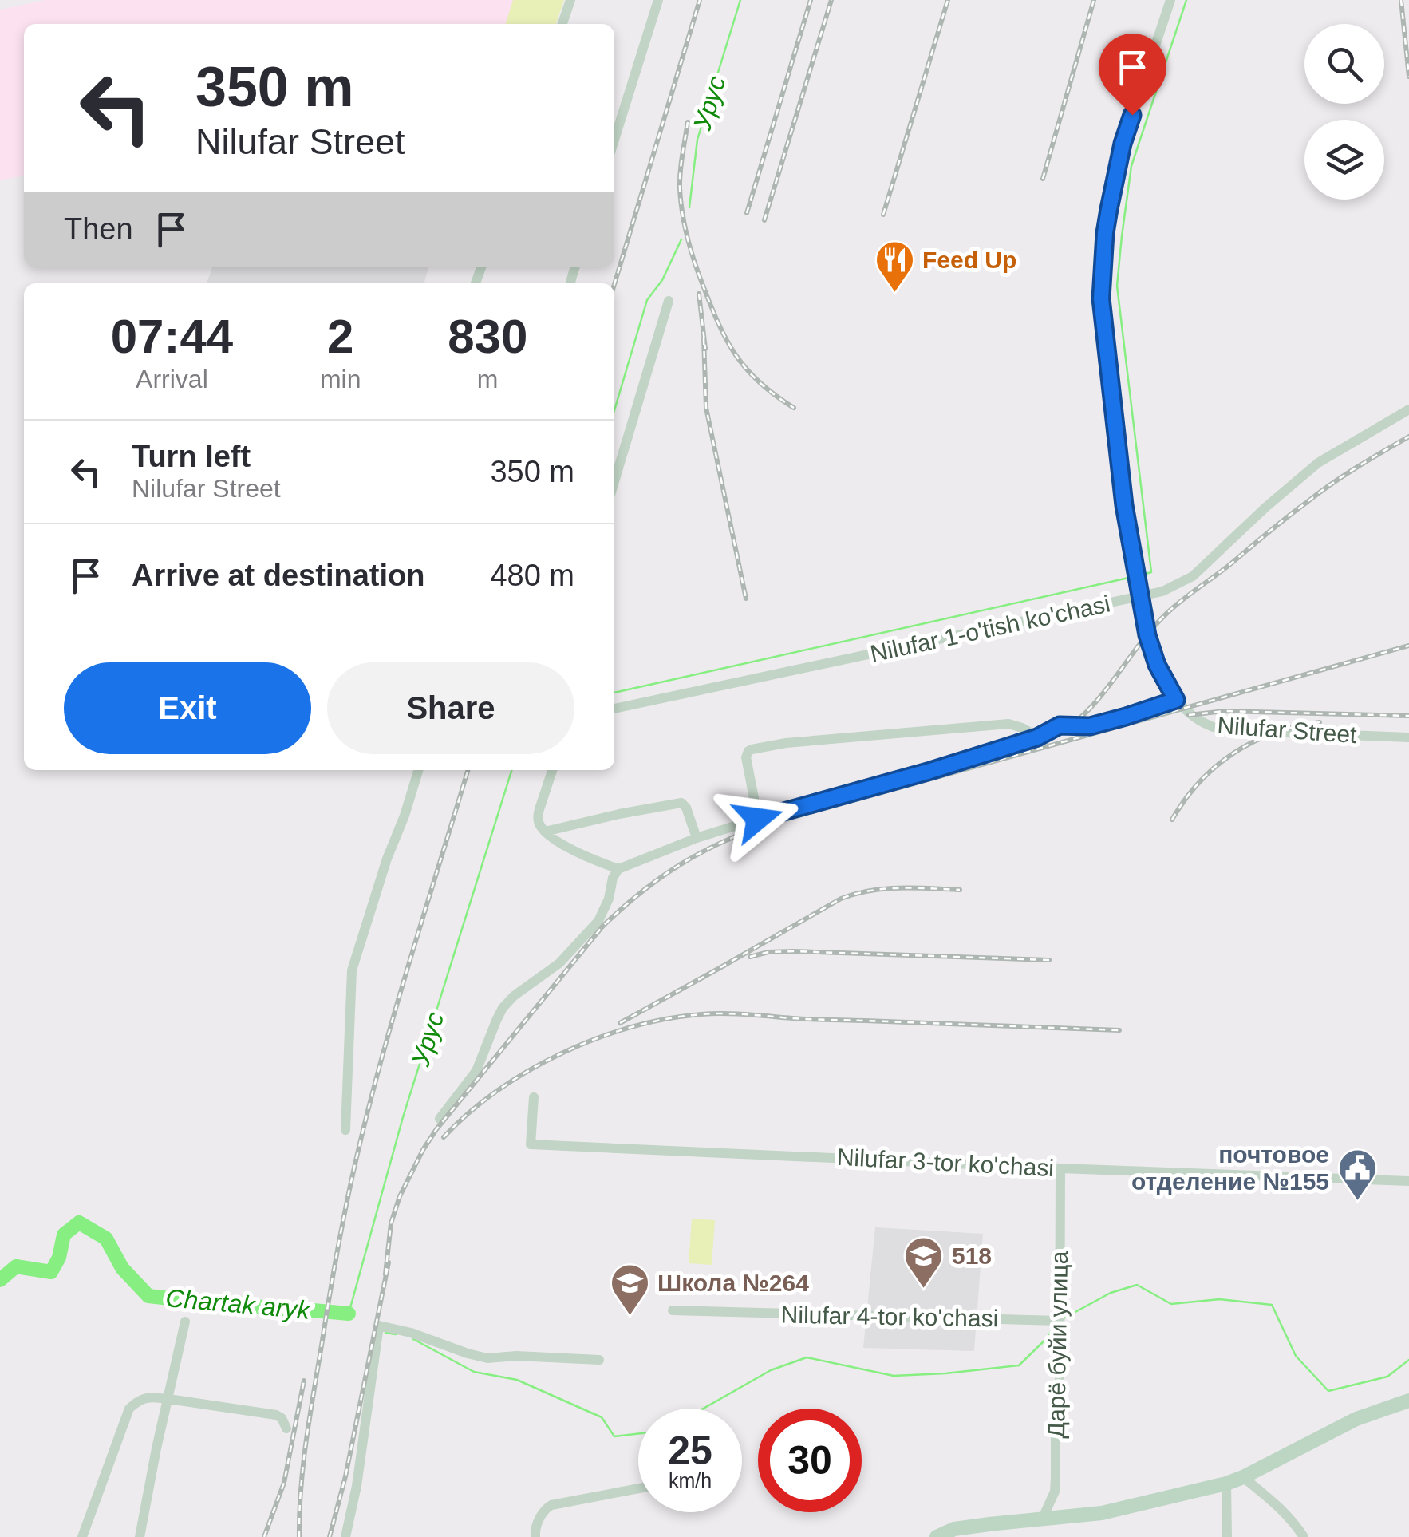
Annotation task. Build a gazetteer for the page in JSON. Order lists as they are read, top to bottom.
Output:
{
  "streets": {
    "street": [
      "Nilufar 1-o'tish ko'chasi",
      "Nilufar Street",
      "Nilufar 3-tor ko'chasi",
      "Nilufar 4-tor ko'chasi",
      "Дарё буйи улица"
    ]
  },
  "crossings": [
    ["Nilufar 1-o'tish ko'chasi", "Nilufar Street"],
    ["Nilufar 3-tor ko'chasi", "Дарё буйи улица"],
    ["Nilufar 4-tor ko'chasi", "Дарё буйи улица"]
  ],
  "water": ["Урус", "Chartak aryk"],
  "places": {
    "restaurant": ["Feed Up"],
    "public building": ["почтовое отделение №155"],
    "school or university": ["518", "Школа №264"]
  },
  "page": {
    "turn": ["350 m", "Nilufar Street"],
    "then": "Then",
    "eta": [
      "07:44",
      "Arrival",
      "2",
      "min",
      "830",
      "m"
    ],
    "list": [
      {
        "name": "Turn left",
        "note": "Nilufar Street",
        "value": "350 m"
      },
      {
        "name": "Arrive at destination",
        "value": "480 m"
      }
    ],
    "buttons": ["Exit", "Share"],
    "speed": "25 km/h",
    "limit": "30"
  }
}
